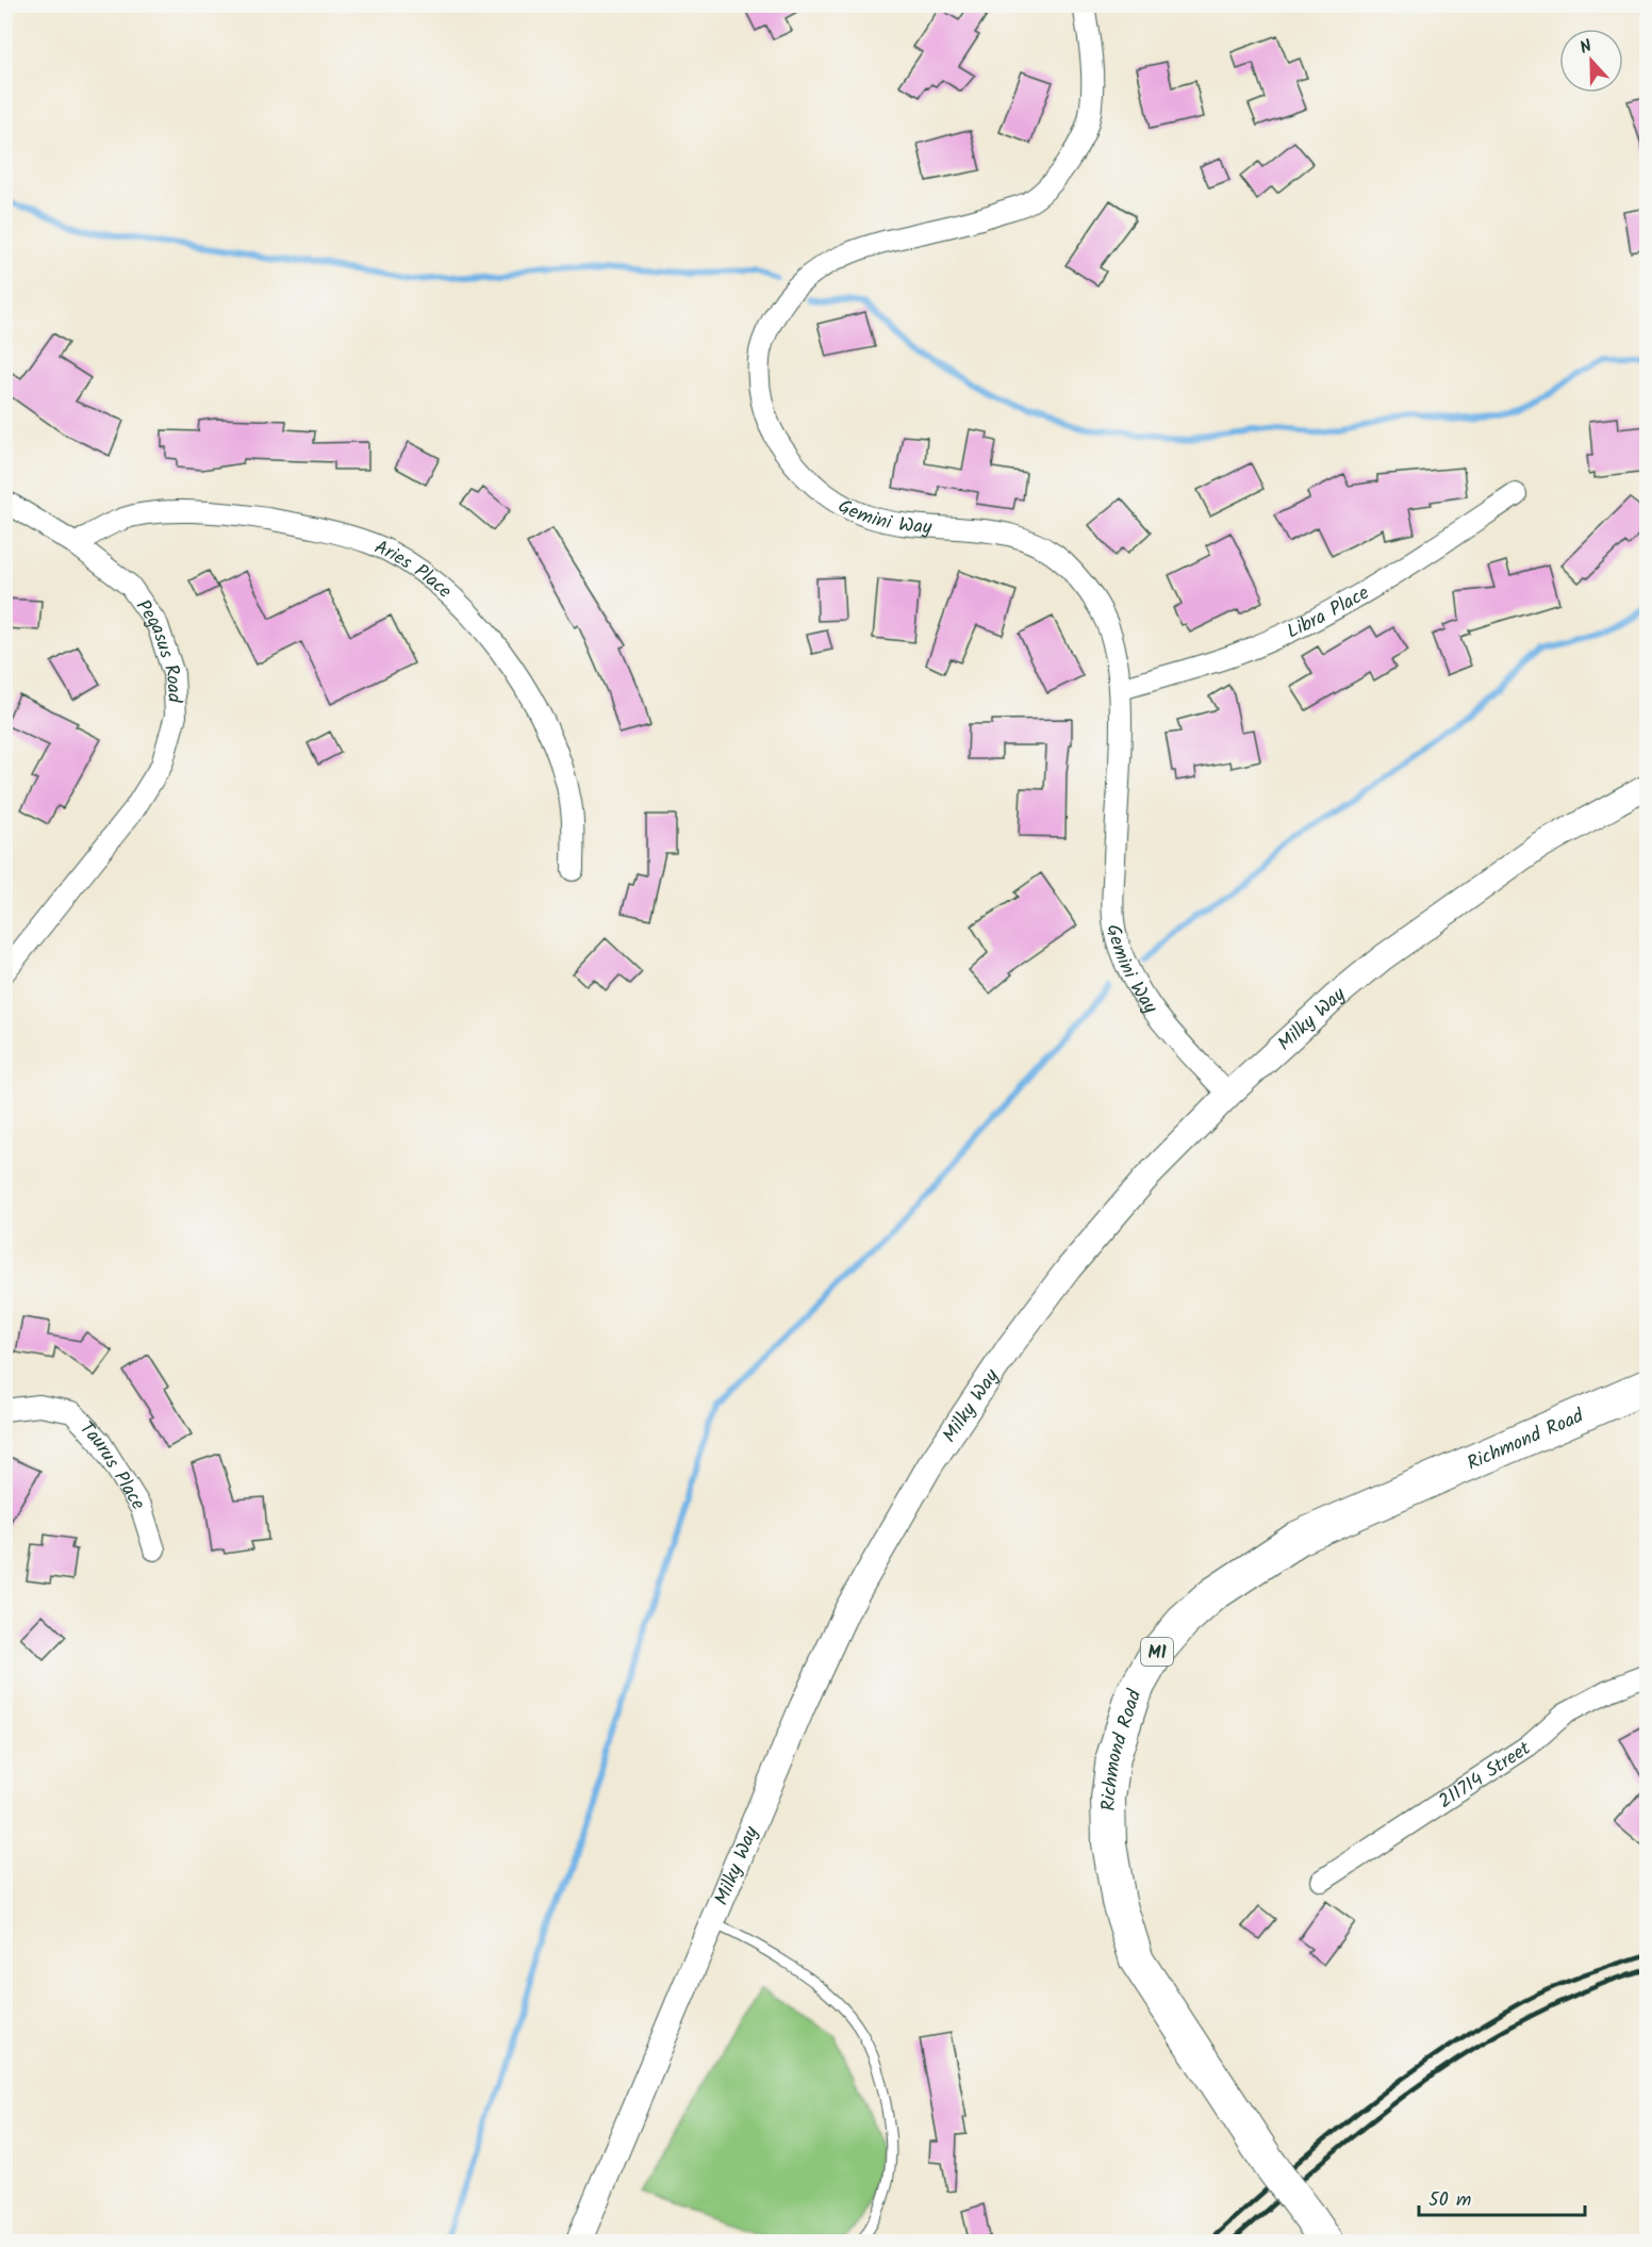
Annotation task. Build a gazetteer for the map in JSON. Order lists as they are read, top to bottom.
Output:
{
  "streets": {
    "highway": ["Richmond Road", "M1"],
    "street": [
      "Gemini Way",
      "Aries Place",
      "Libra Place",
      "Pegasus Road",
      "Milky Way",
      "Taurus Place",
      "211714 Street"
    ]
  },
  "crossings": [
    ["Gemini Way", "Libra Place"],
    ["Gemini Way", "Milky Way"],
    ["Aries Place", "Pegasus Road"]
  ],
  "scale_bar": "50 m",
  "north": "top"
}
